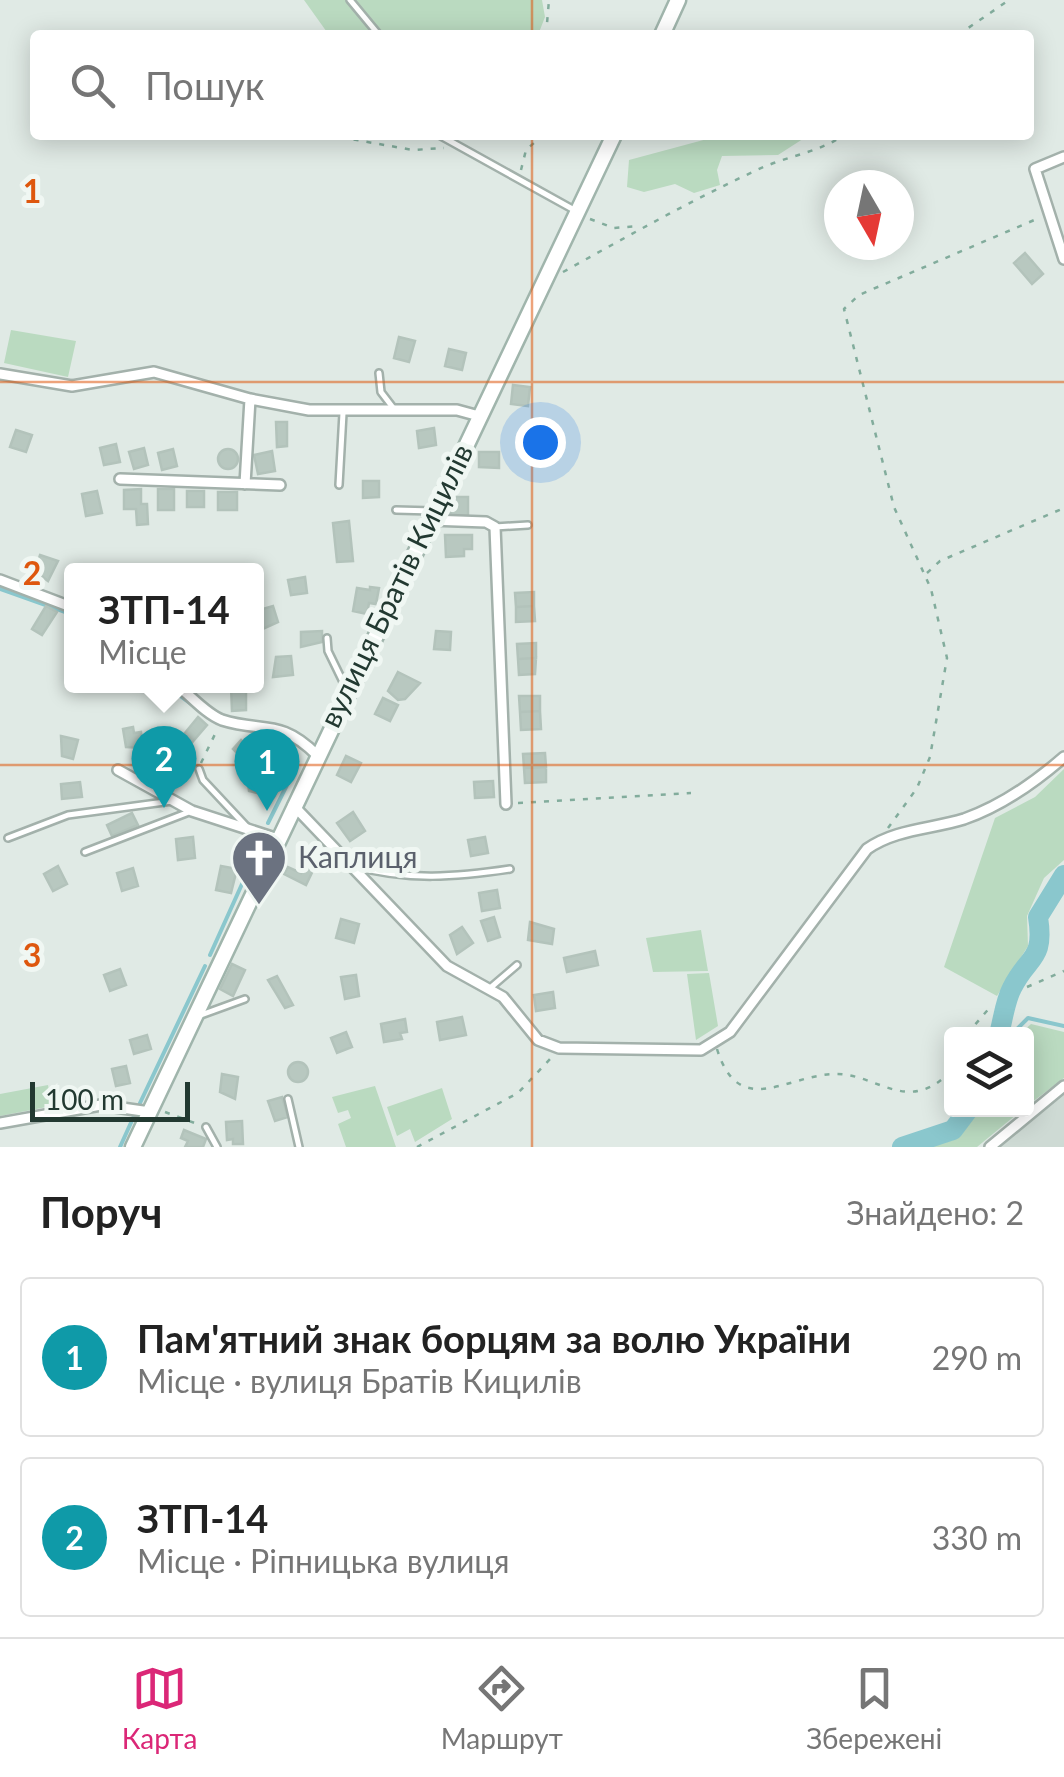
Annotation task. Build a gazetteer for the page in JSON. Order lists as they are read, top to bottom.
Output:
{
  "streets": {
    "street": ["вулиця Братів Кицилів"]
  },
  "places": {
    "church": ["Каплиця"]
  },
  "scale_bar": "100 m",
  "north": "bottom",
  "page": {
    "search": "Пошук",
    "popup": ["ЗТП-14", "Місце"],
    "pins": ["2", "1"],
    "scale": "100 m",
    "heading": ["Поруч", "Знайдено: 2"],
    "list": [
      {
        "mark": "1",
        "name": "Пам'ятний знак борцям за волю України",
        "note": "Місце · вулиця Братів Кицилів",
        "value": "290 m"
      },
      {
        "mark": "2",
        "name": "ЗТП-14",
        "note": "Місце · Ріпницька вулиця",
        "value": "330 m"
      }
    ],
    "nav": ["Карта", "Маршрут", "Збережені"]
  },
  "grid": {
    "rows": ["1", "2", "3"]
  }
}
